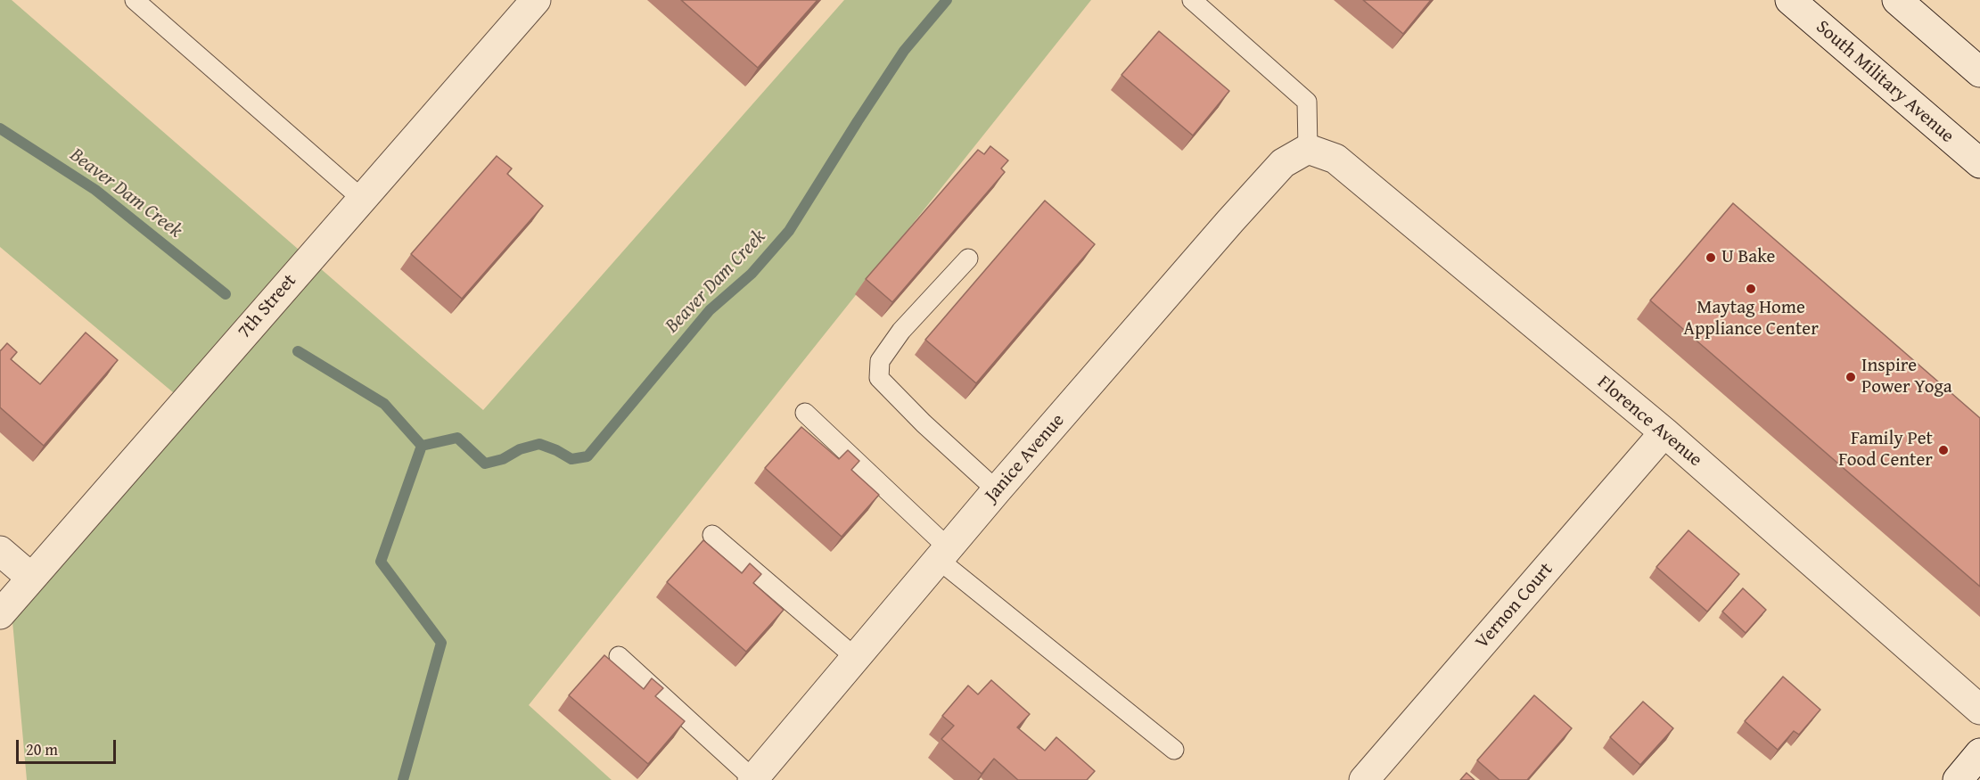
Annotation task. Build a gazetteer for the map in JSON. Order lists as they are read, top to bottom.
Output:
{
  "streets": {
    "street": [
      "South Military Avenue",
      "7th Street",
      "Florence Avenue",
      "Janice Avenue",
      "Vernon Court"
    ]
  },
  "crossings": [
    ["Florence Avenue", "Janice Avenue"],
    ["Florence Avenue", "Vernon Court"]
  ],
  "water": ["Beaver Dam Creek"],
  "places": [
    "U Bake",
    "Maytag Home Appliance Center",
    "Inspire Power Yoga",
    "Family Pet Food Center"
  ],
  "scale_bar": "20 m"
}
